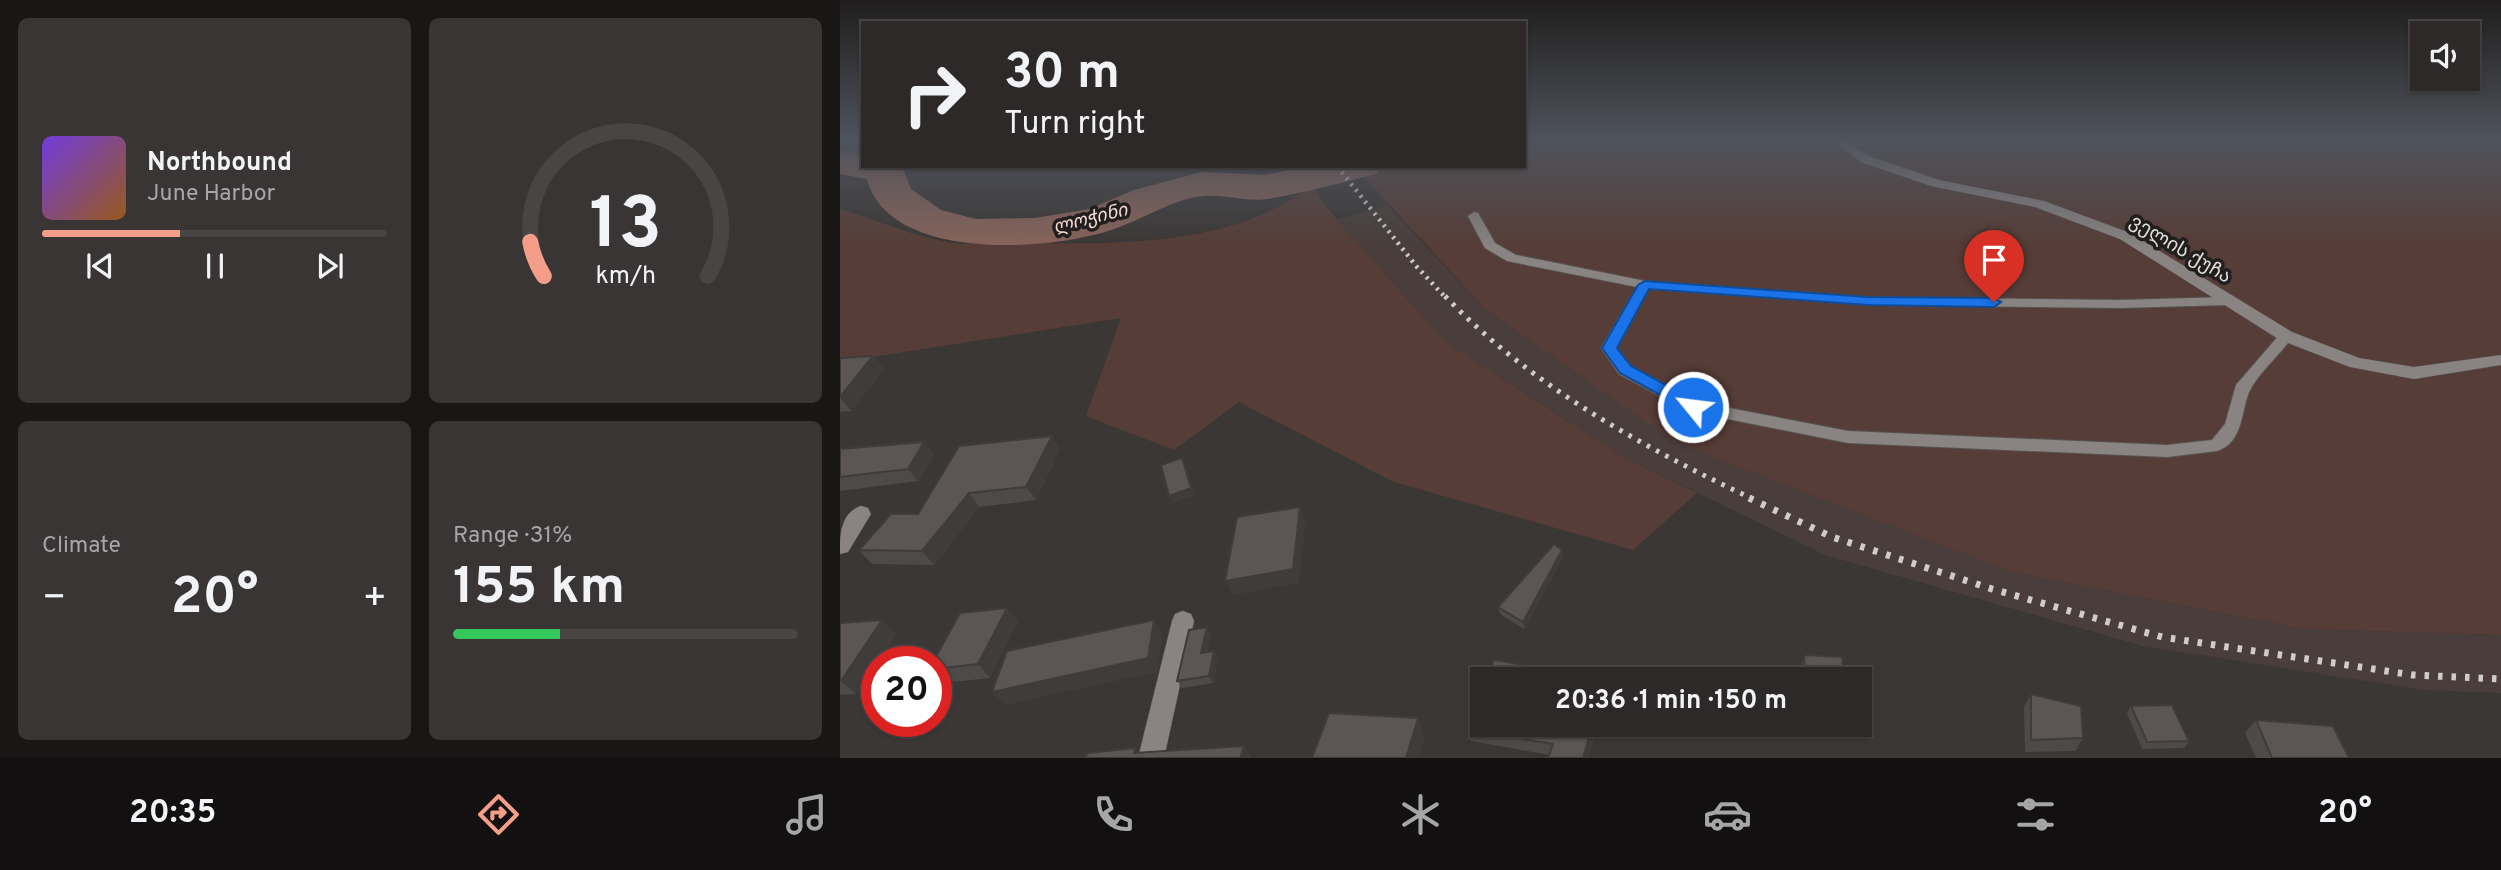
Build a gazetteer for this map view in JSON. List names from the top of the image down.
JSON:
{
  "streets": {
    "street": ["ველის ქუჩა"]
  },
  "water": ["ლოჭინი"],
  "page": {
    "turn": ["30 m", "Turn right"],
    "song": ["Northbound", "June Harbor"],
    "tile": [
      "Climate",
      ["Range · 31%", "155 km"]
    ],
    "heat": ["−", "20°", "+"],
    "limit": "20",
    "trip": "20:36 · 1 min · 150 m",
    "tabs": ["20:35", "20°"],
    "gauge": ["13", "km/h"]
  }
}
